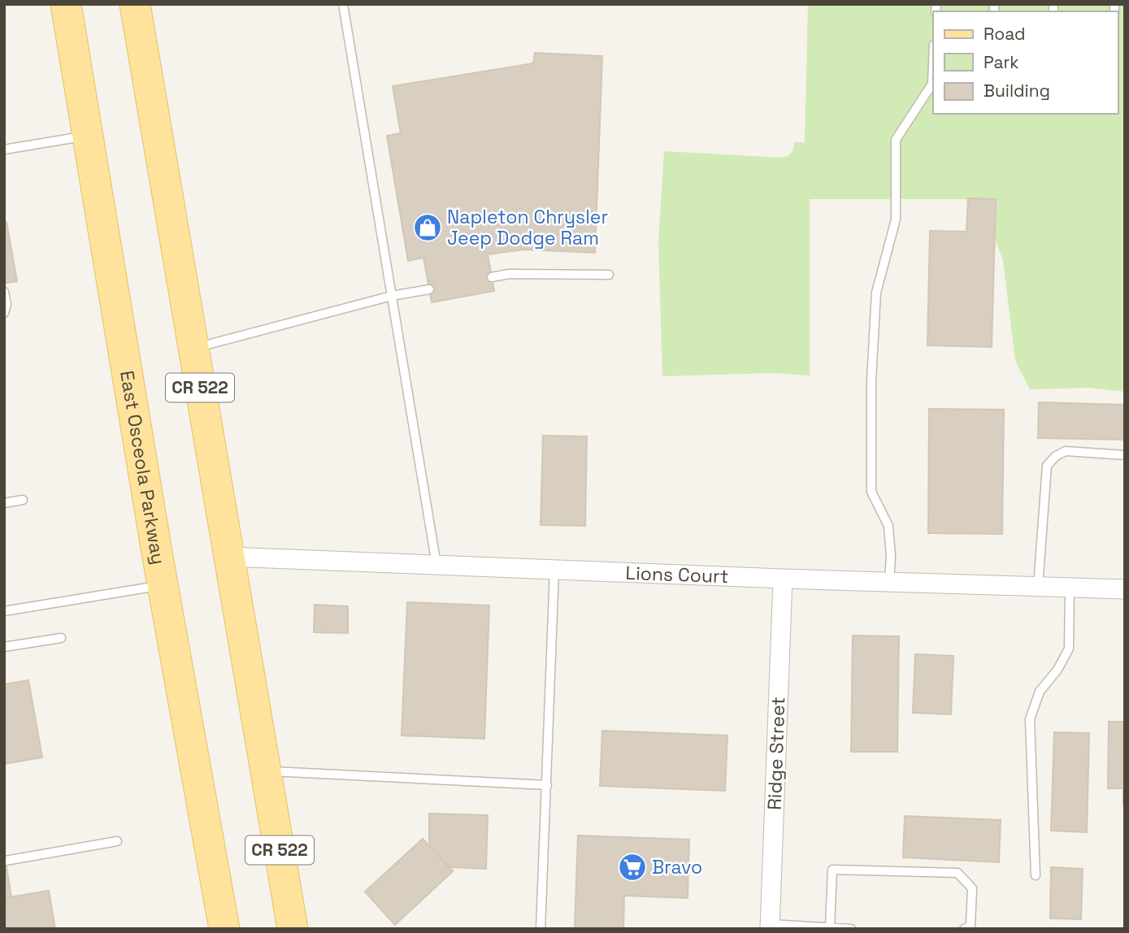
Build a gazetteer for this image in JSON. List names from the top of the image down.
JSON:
{
  "streets": {
    "main road": ["CR 522", "East Osceola Parkway"],
    "street": ["Lions Court", "Ridge Street"]
  },
  "crossings": [
    ["CR 522", "Lions Court"],
    ["Lions Court", "Ridge Street"]
  ],
  "places": {
    "shop": ["Napleton Chrysler Jeep Dodge Ram"],
    "supermarket": ["Bravo"]
  },
  "legend": ["Road", "Park", "Building"]
}
